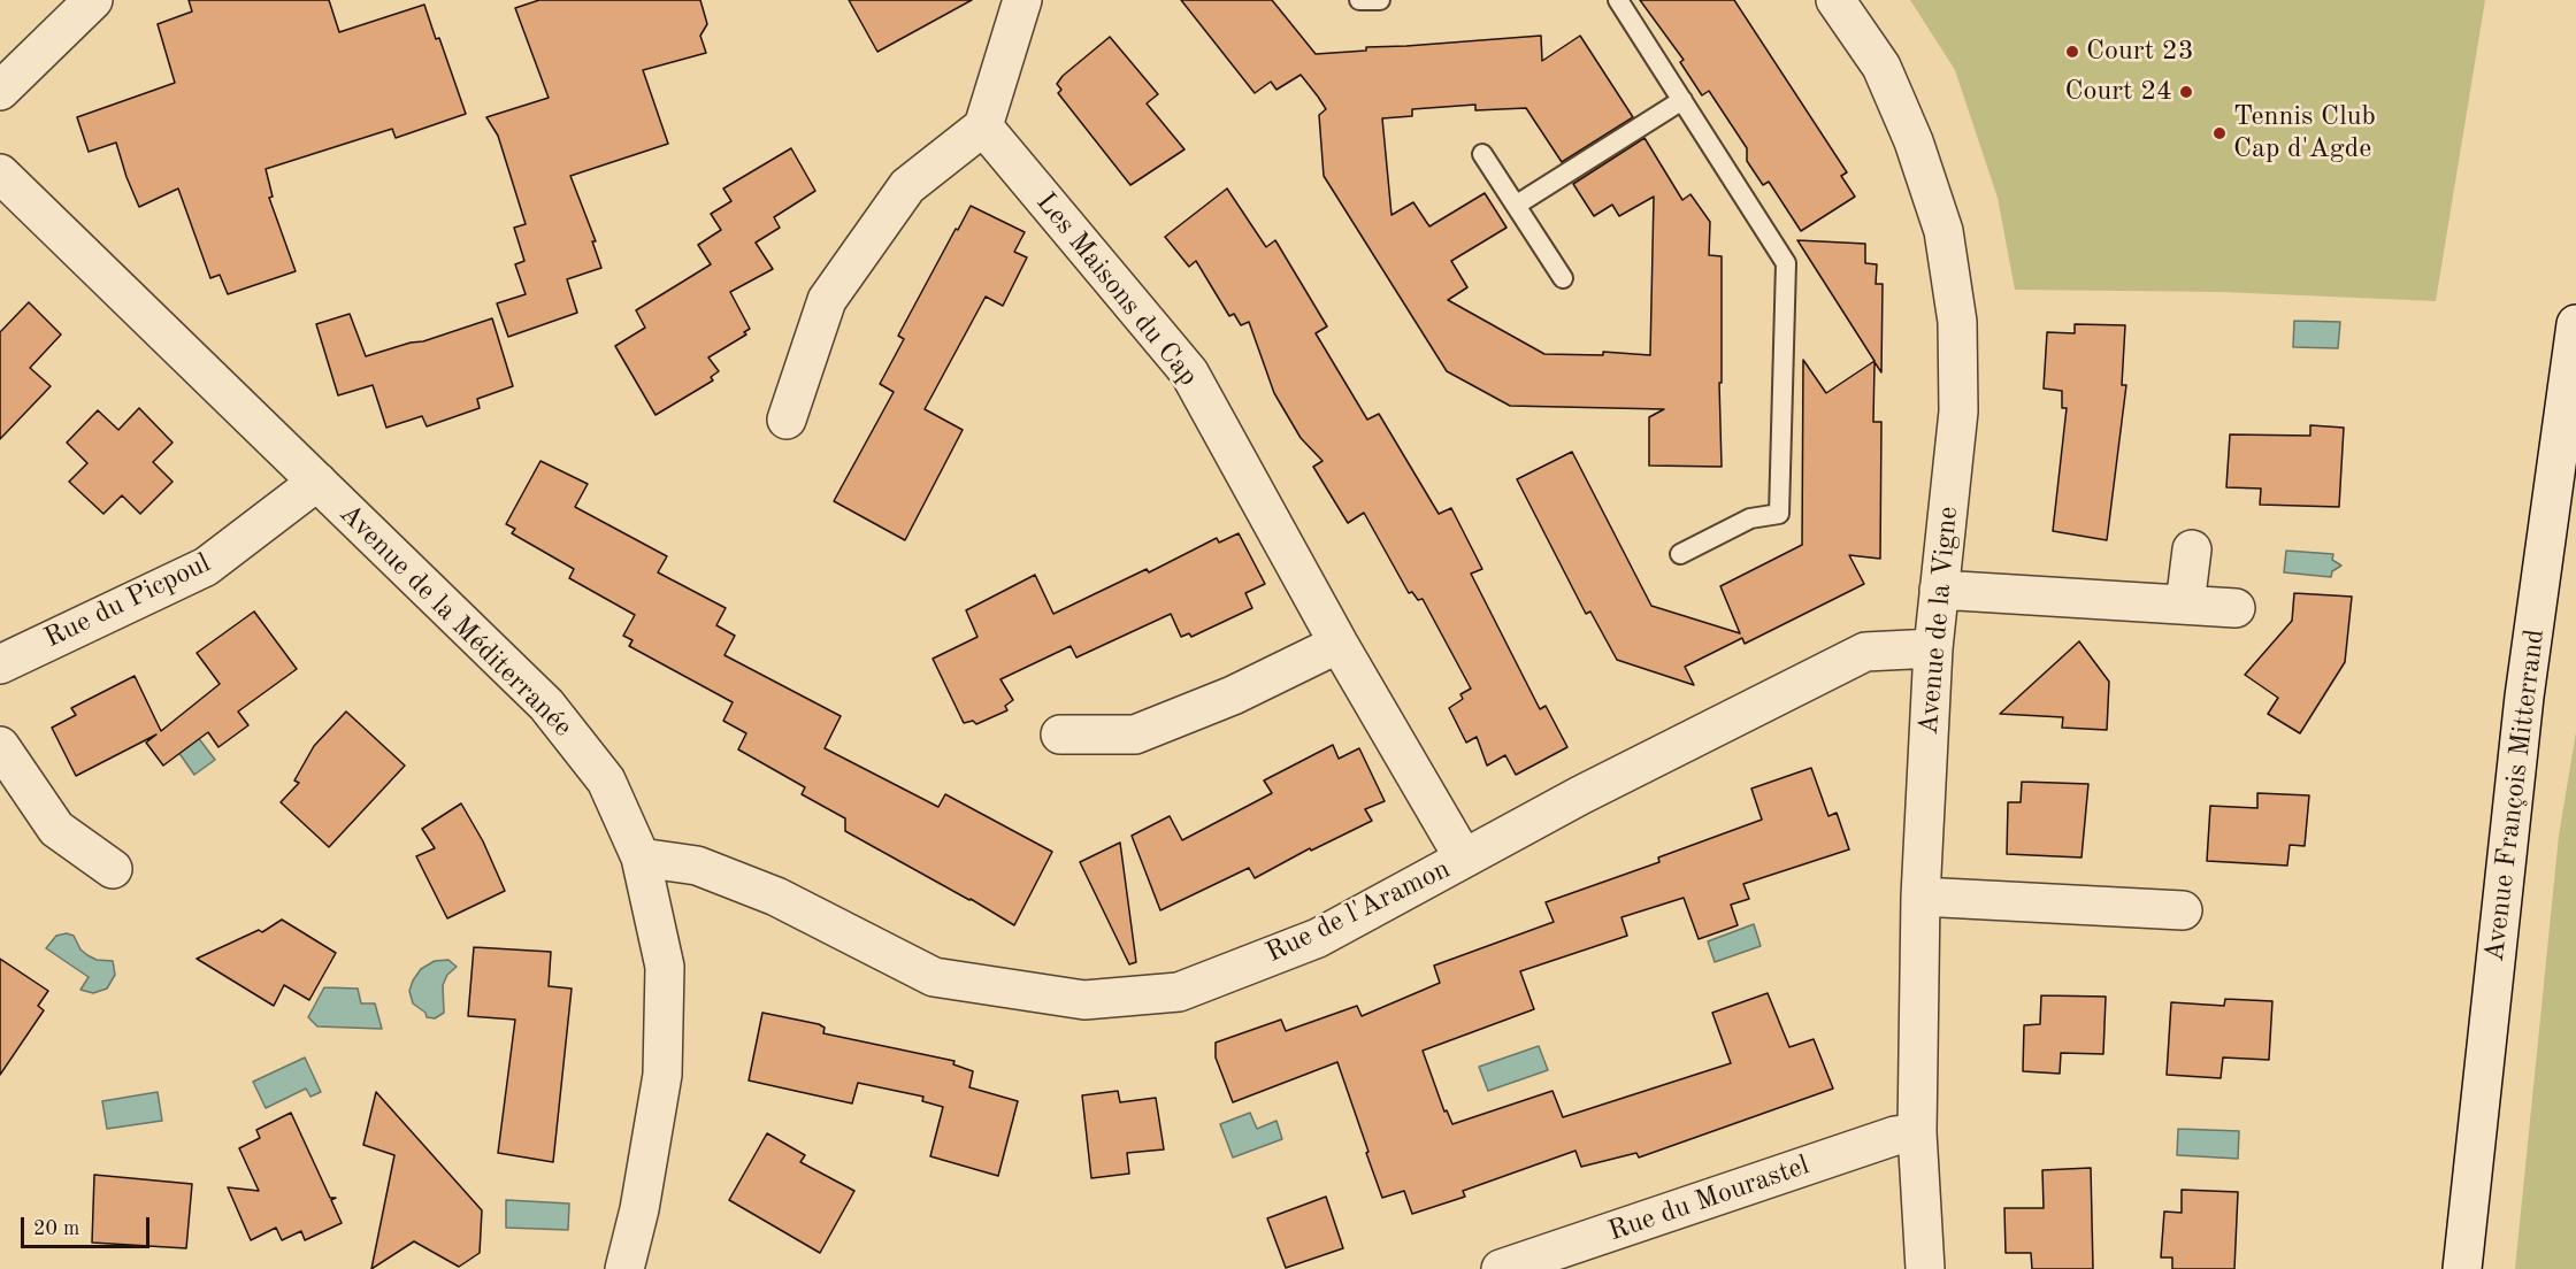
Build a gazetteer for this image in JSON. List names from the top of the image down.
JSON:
{
  "streets": {
    "street": [
      "Les Maisons du Cap",
      "Rue du Picpoul",
      "Avenue de la Méditerranée",
      "Avenue de la Vigne",
      "Avenue François Mitterrand",
      "Rue de l'Aramon",
      "Rue du Mourastel"
    ]
  },
  "crossings": [
    ["Les Maisons du Cap", "Rue de l'Aramon"],
    ["Rue du Picpoul", "Avenue de la Méditerranée"],
    ["Avenue de la Méditerranée", "Rue de l'Aramon"],
    ["Avenue de la Vigne", "Rue de l'Aramon"],
    ["Avenue de la Vigne", "Rue du Mourastel"]
  ],
  "places": ["Court 23", "Court 24", "Tennis Club Cap d'Agde"],
  "scale_bar": "20 m"
}
